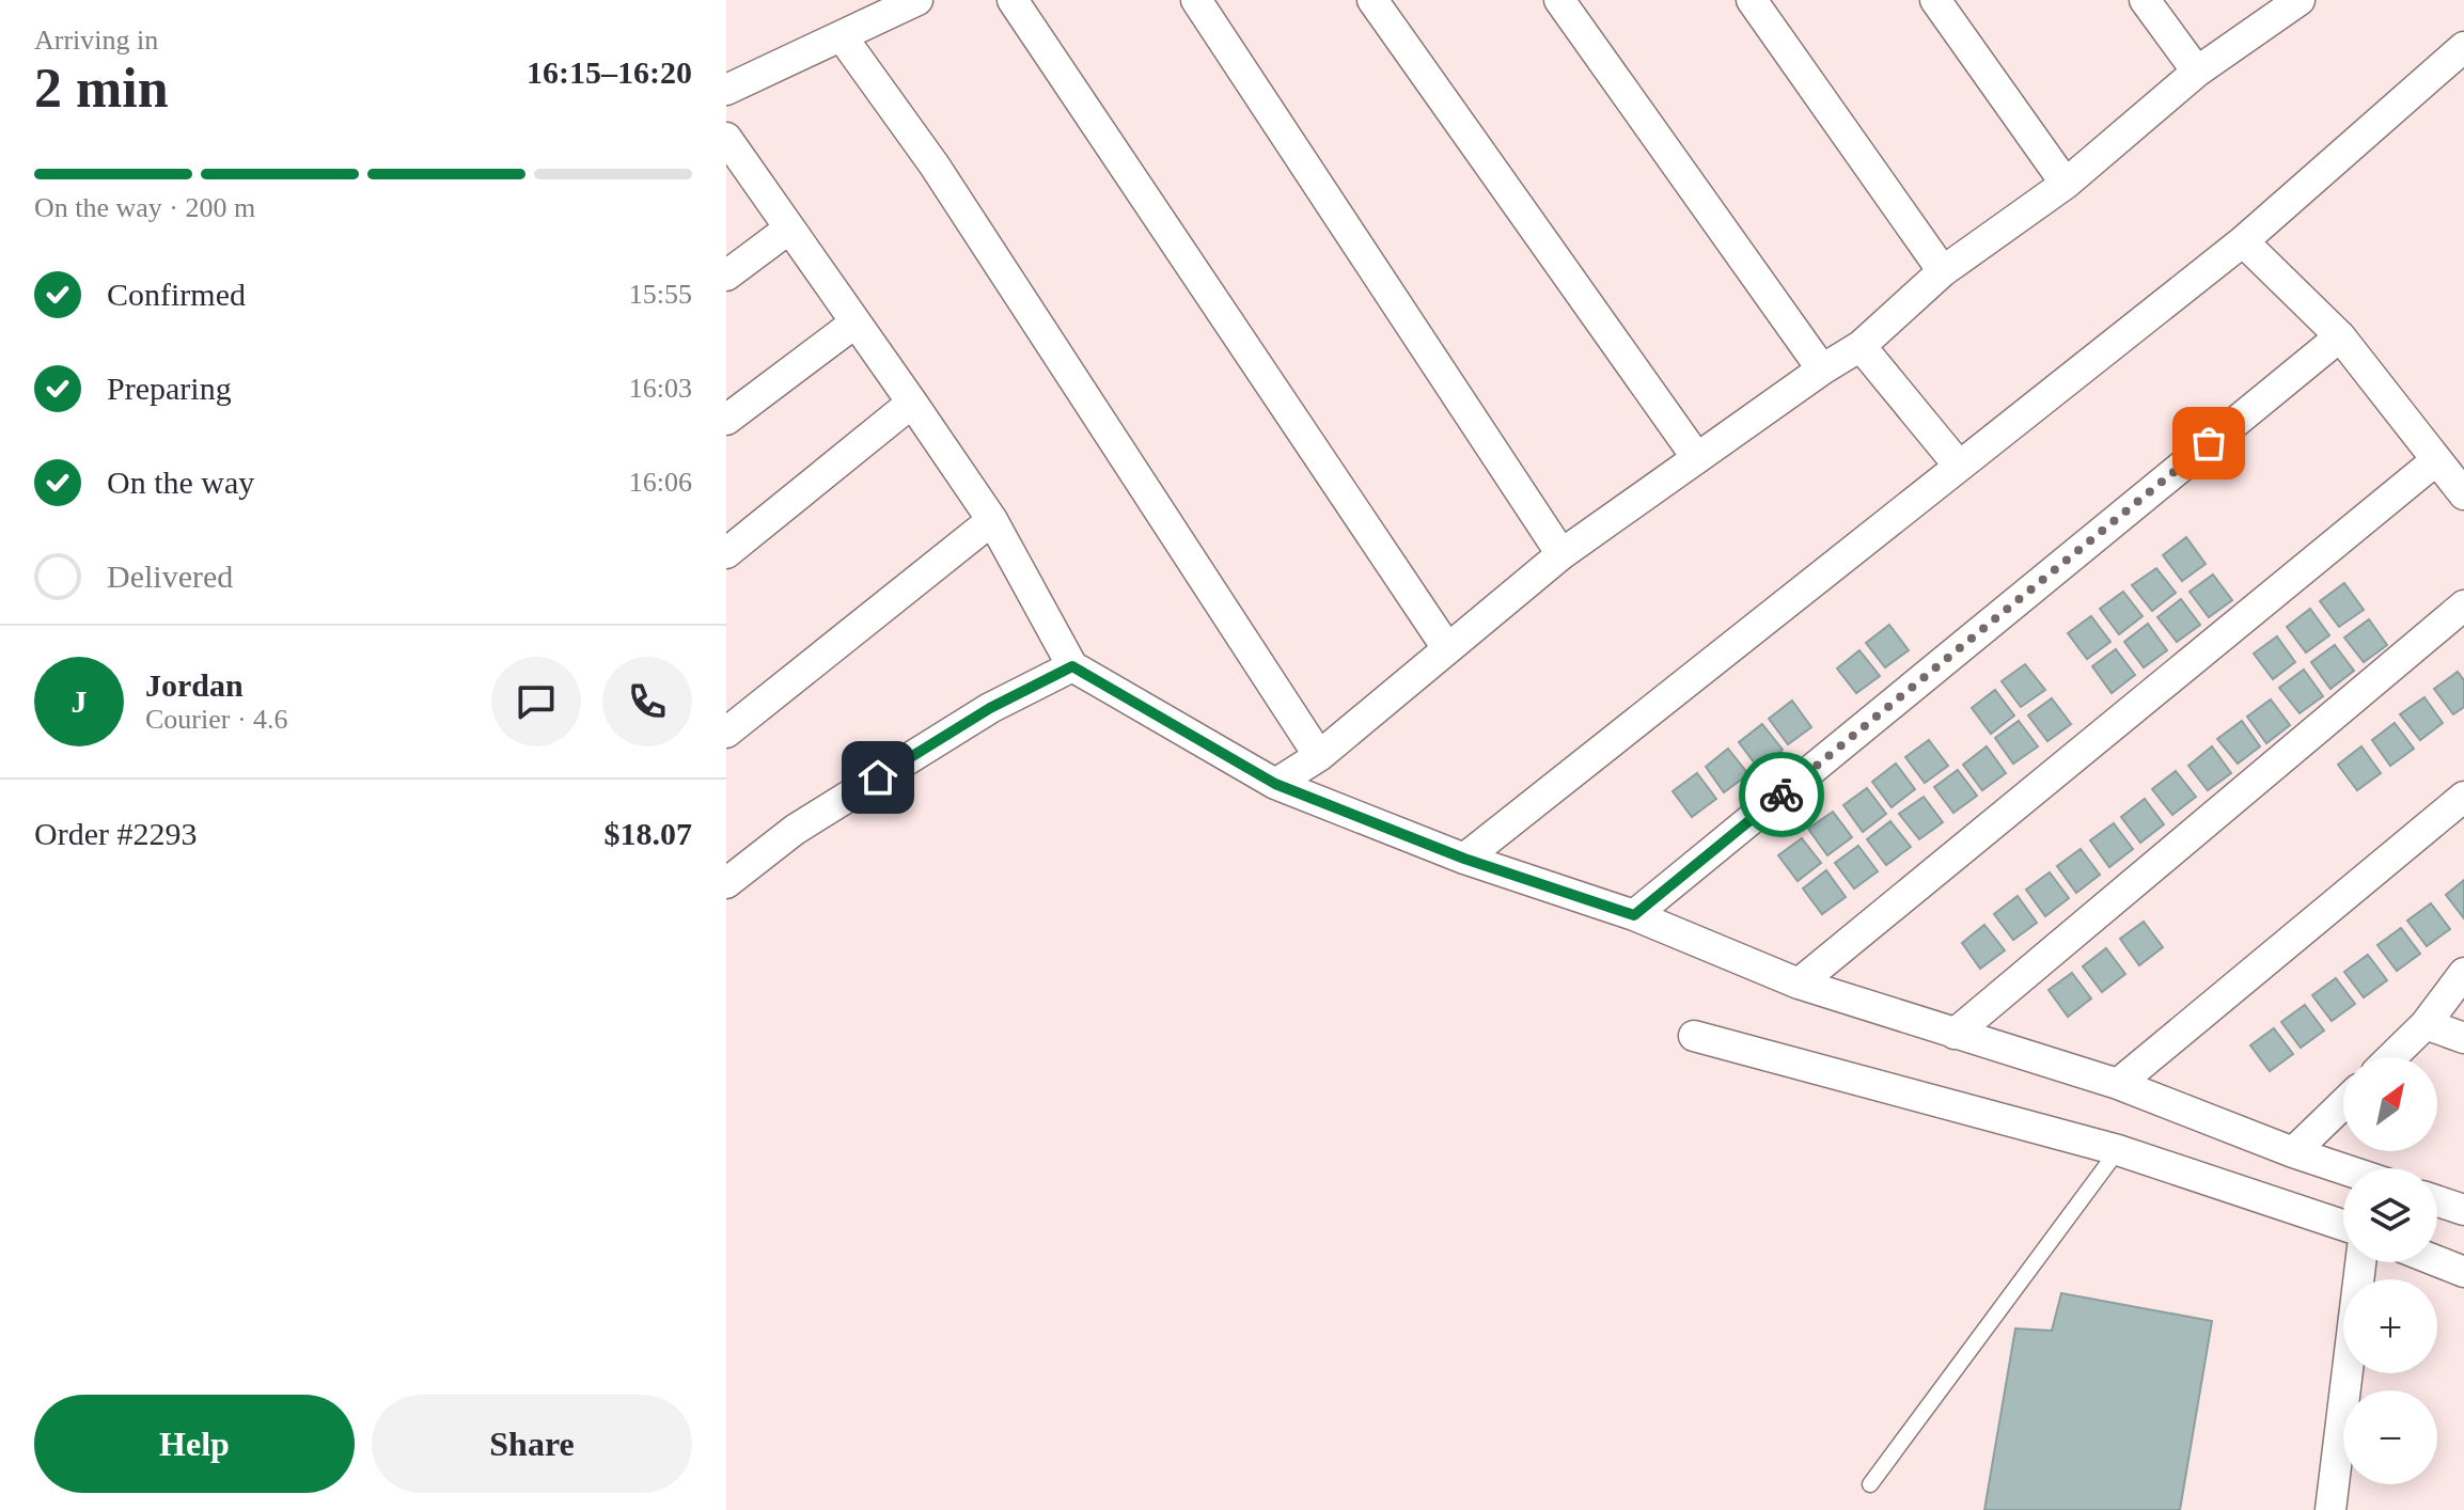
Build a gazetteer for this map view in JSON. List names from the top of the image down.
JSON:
{
  "north": "top right",
  "page": {
    "heading": ["2 min", "Arriving in", "16:15–16:20"],
    "panel": [
      "Jordan",
      "Courier · 4.6",
      "Order #2293",
      "$18.07"
    ],
    "bar": "On the way · 200 m",
    "list": [
      ["Confirmed", "15:55"],
      ["Preparing", "16:03"],
      ["On the way", "16:06"],
      "Delivered"
    ],
    "round": "J",
    "map_buttons": ["+", "−"],
    "buttons": ["Help", "Share"]
  }
}
